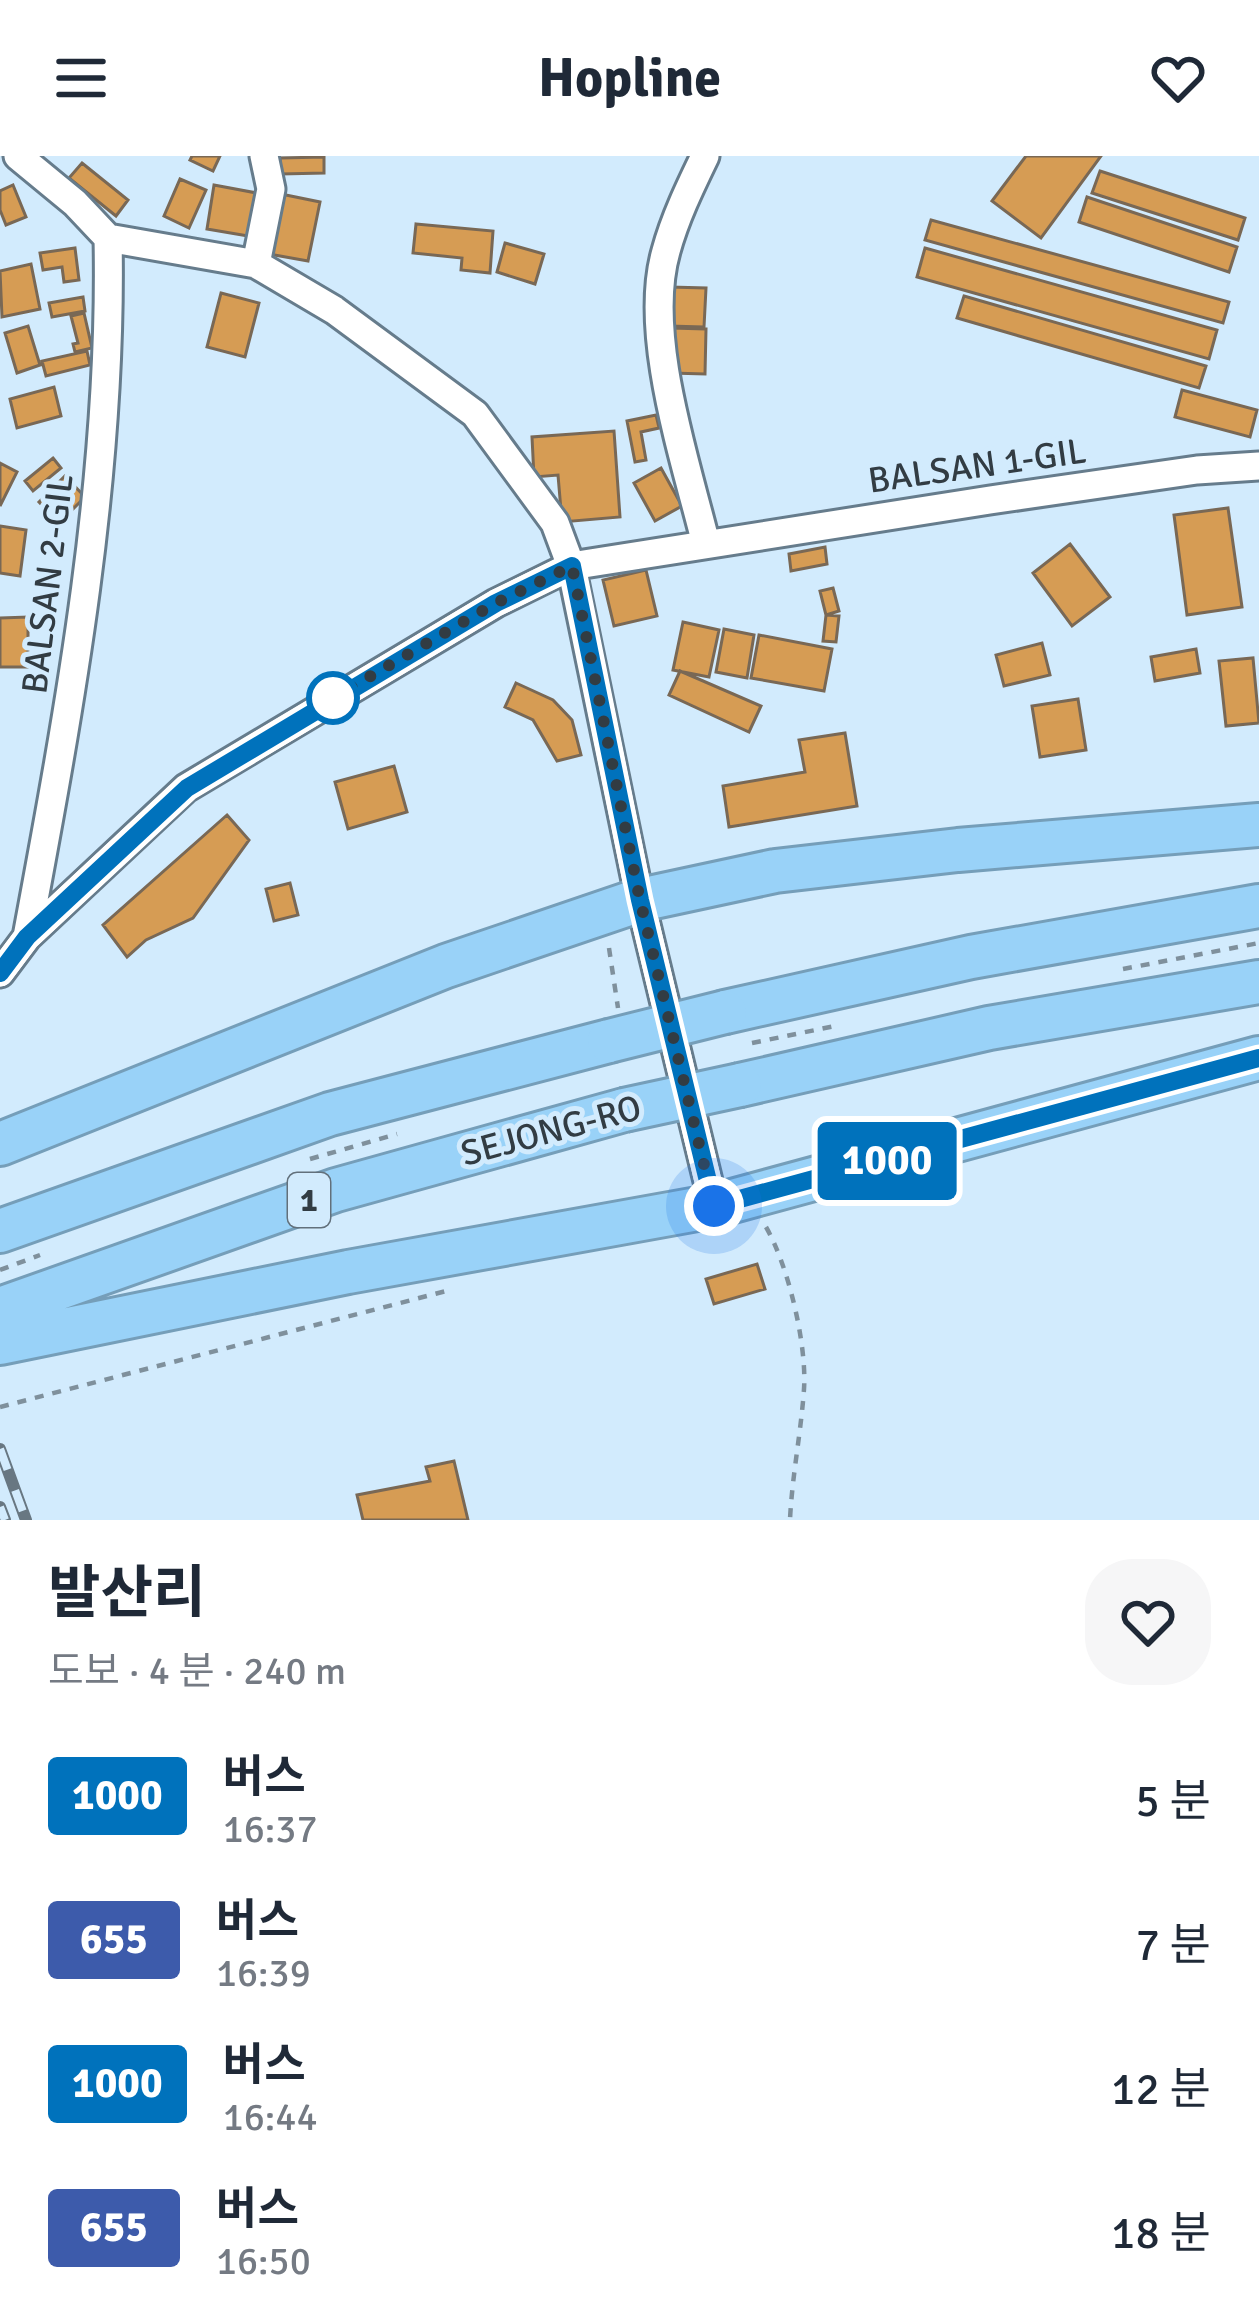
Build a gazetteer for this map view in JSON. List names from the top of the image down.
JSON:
{
  "streets": {
    "highway": ["SEJONG-RO", "1"],
    "street": ["BALSAN 1-GIL", "BALSAN 2-GIL"]
  },
  "crossings": [
    ["BALSAN 1-GIL", "BALSAN 2-GIL"]
  ],
  "lines": ["bus line 1000"],
  "page": {
    "header": "Hopline",
    "on_map": "1000",
    "heading": ["발산리", "도보 · 4 분 · 240 m"],
    "list": [
      {
        "mark": "1000",
        "name": "버스",
        "note": "16:37",
        "value": "5 분"
      },
      {
        "mark": "655",
        "name": "버스",
        "note": "16:39",
        "value": "7 분"
      },
      {
        "mark": "1000",
        "name": "버스",
        "note": "16:44",
        "value": "12 분"
      },
      {
        "mark": "655",
        "name": "버스",
        "note": "16:50",
        "value": "18 분"
      }
    ]
  }
}
